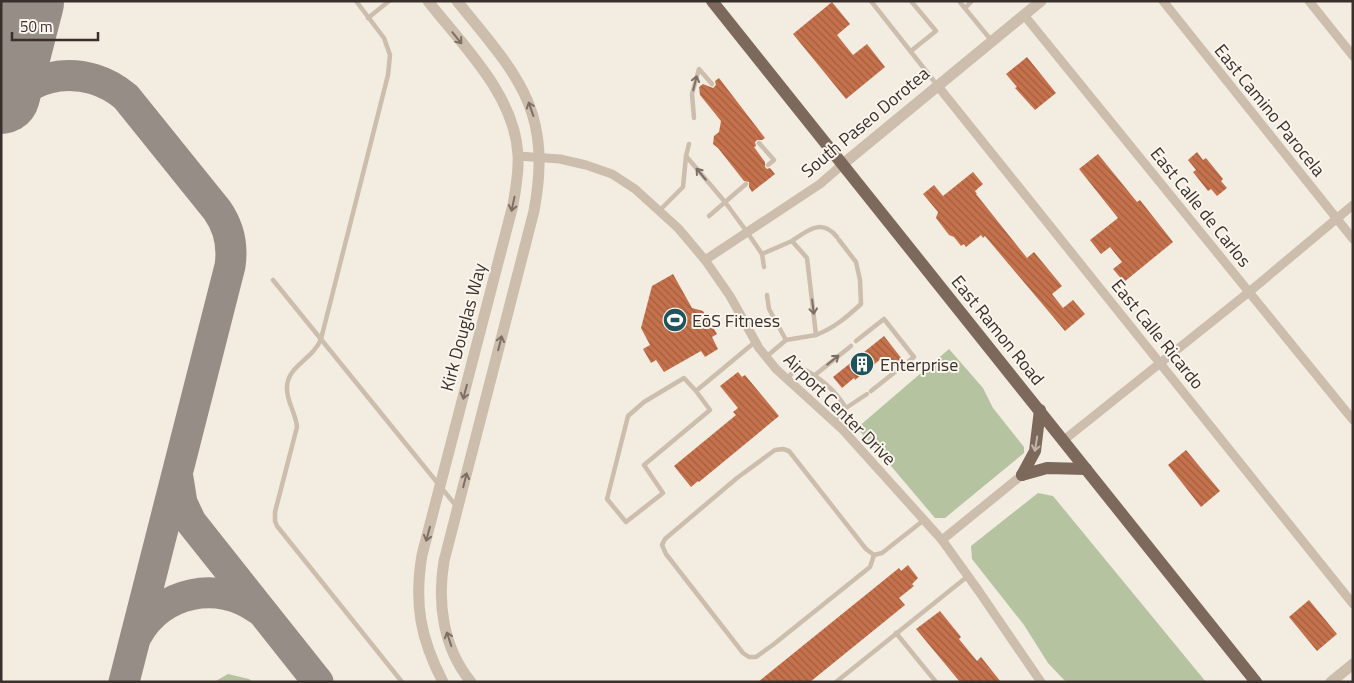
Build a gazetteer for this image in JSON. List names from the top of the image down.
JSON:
{
  "streets": {
    "main road": ["East Ramon Road"],
    "street": [
      "East Camino Parocela",
      "South Paseo Dorotea",
      "East Calle de Carlos",
      "Kirk Douglas Way",
      "East Calle Ricardo",
      "Airport Center Drive"
    ]
  },
  "crossings": [
    ["South Paseo Dorotea", "East Calle de Carlos"],
    ["South Paseo Dorotea", "East Ramon Road"],
    ["South Paseo Dorotea", "East Calle Ricardo"],
    ["South Paseo Dorotea", "Airport Center Drive"],
    ["Kirk Douglas Way", "Airport Center Drive"]
  ],
  "places": {
    "sports": ["EōS Fitness"],
    "building": ["Enterprise"]
  },
  "scale_bar": "50 m"
}
